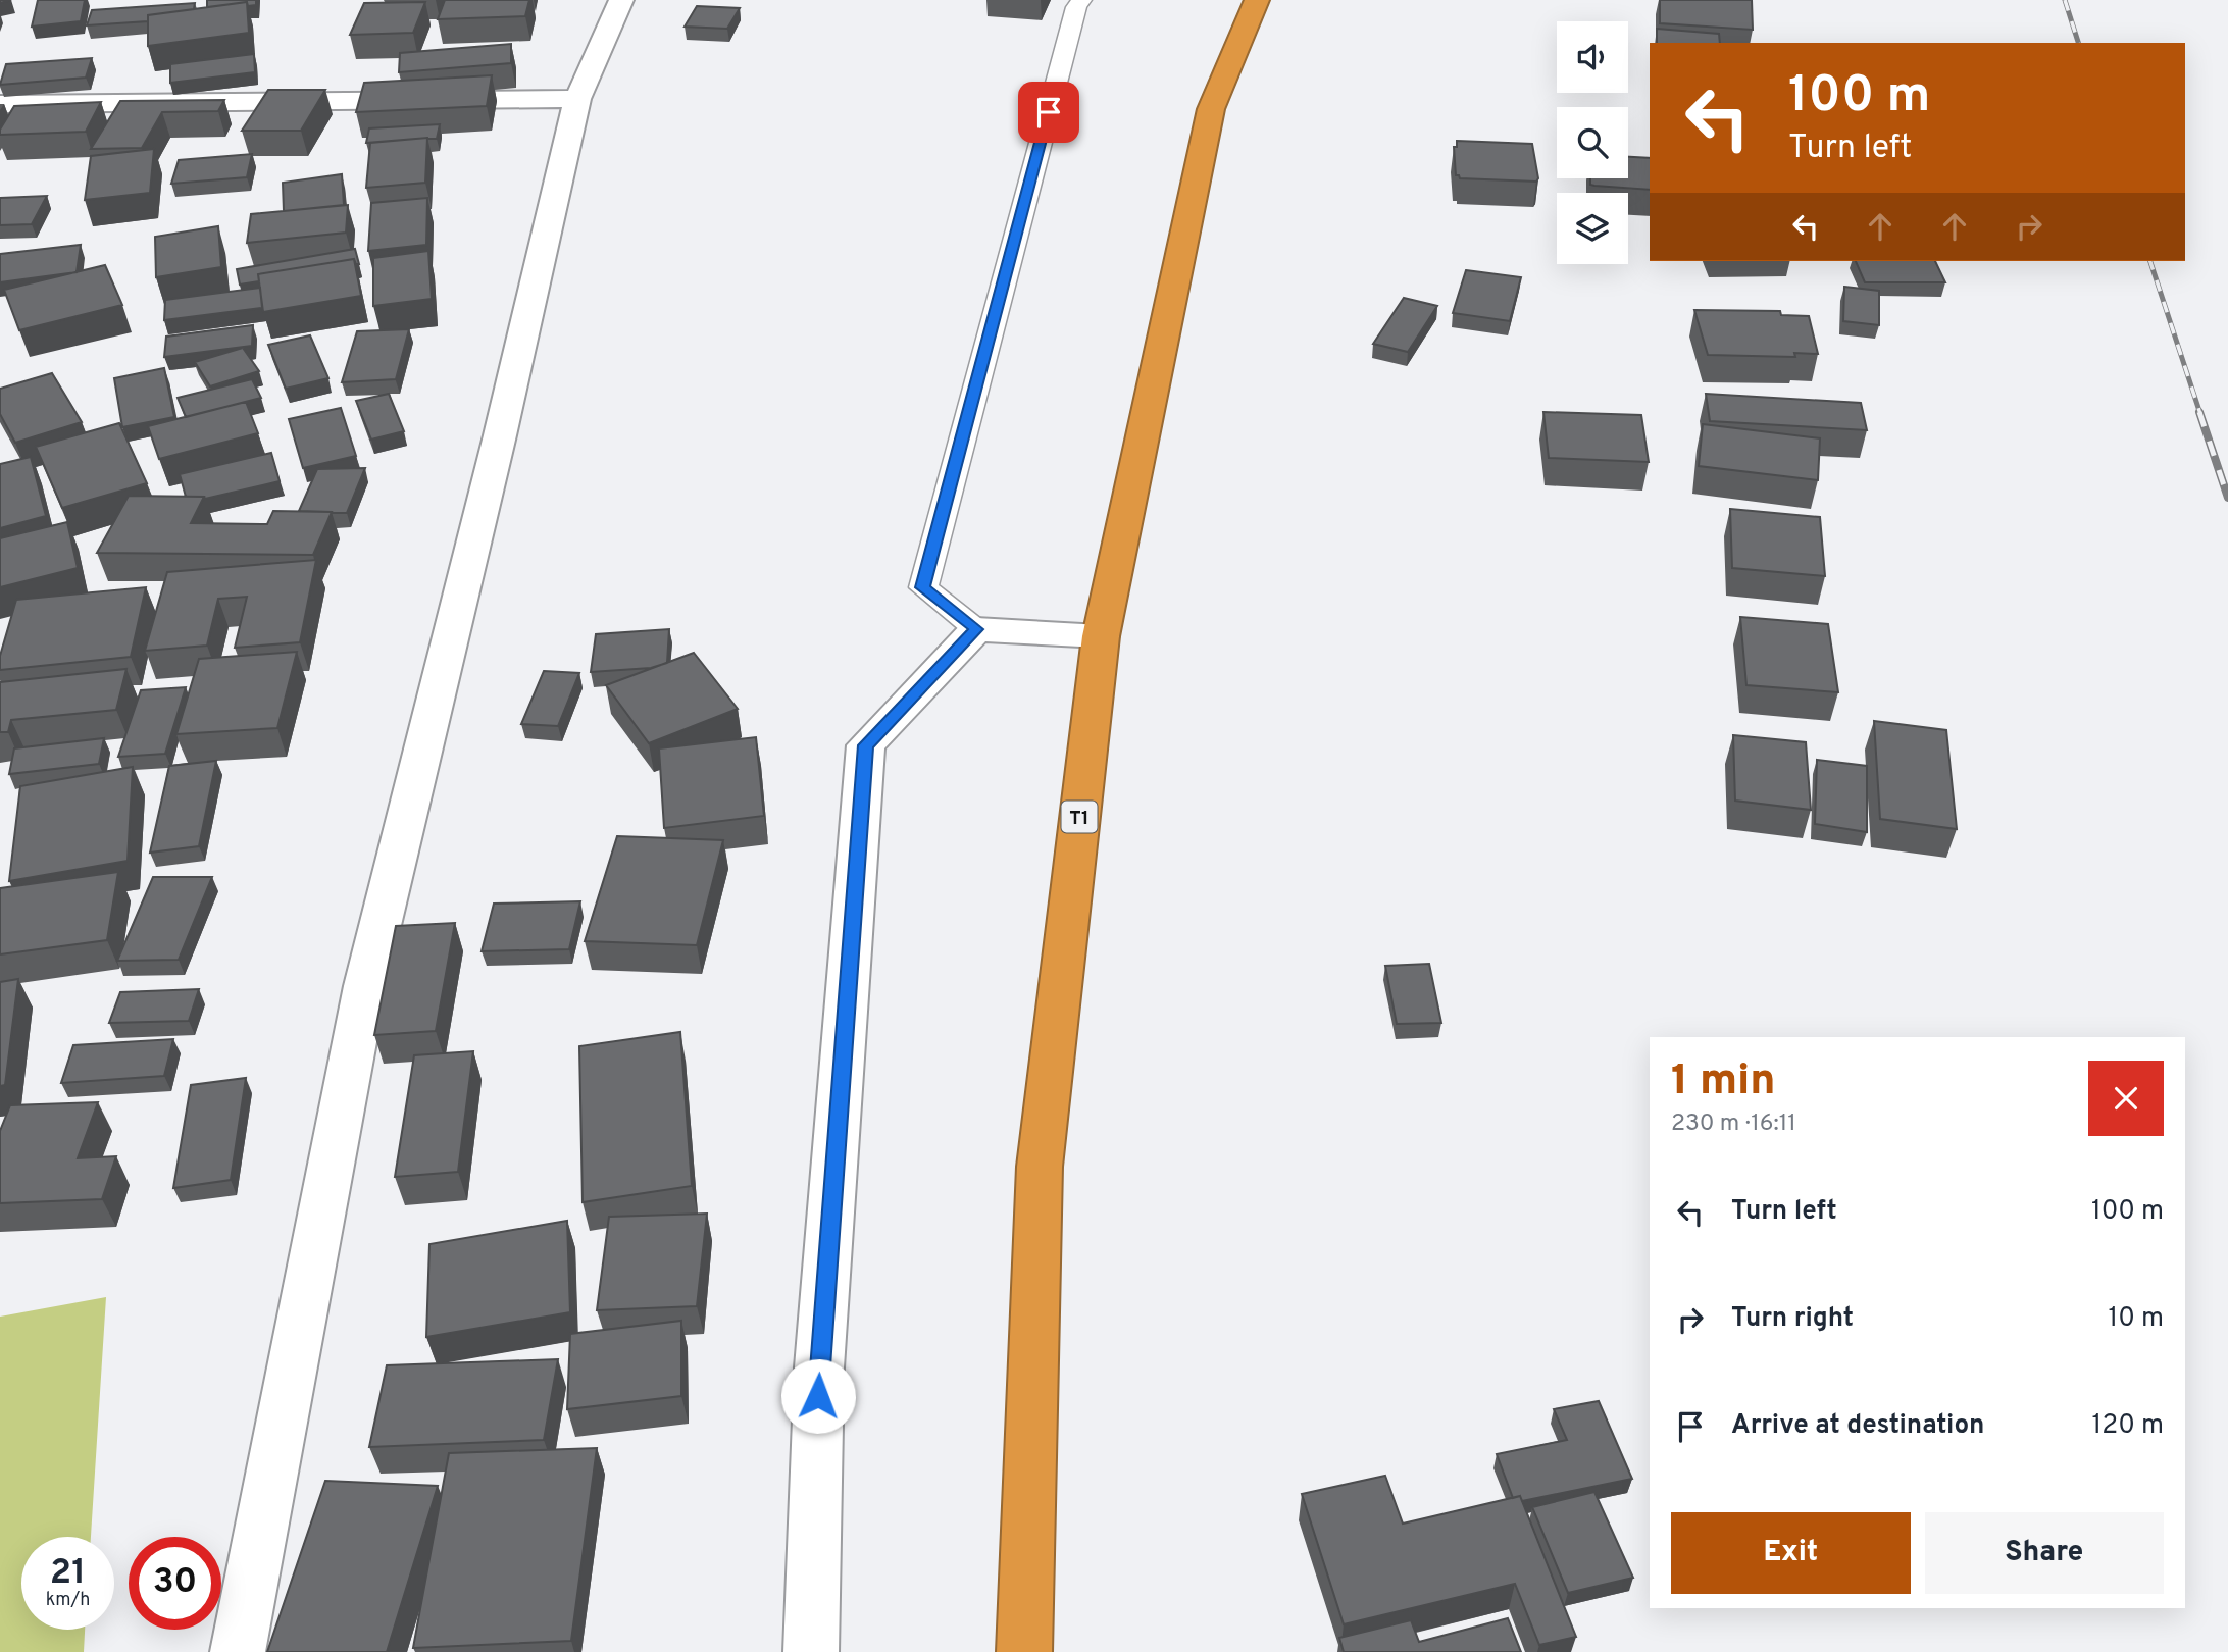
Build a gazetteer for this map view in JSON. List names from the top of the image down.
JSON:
{
  "streets": {
    "highway": ["T1"]
  },
  "page": {
    "turn": ["100 m", "Turn left"],
    "heading": ["1 min", "230 m · 16:11"],
    "list": [
      {
        "name": "Turn left",
        "value": "100 m"
      },
      {
        "name": "Turn right",
        "value": "10 m"
      },
      {
        "name": "Arrive at destination",
        "value": "120 m"
      }
    ],
    "buttons": ["Exit", "Share"],
    "speed": "21 km/h",
    "limit": "30"
  }
}
